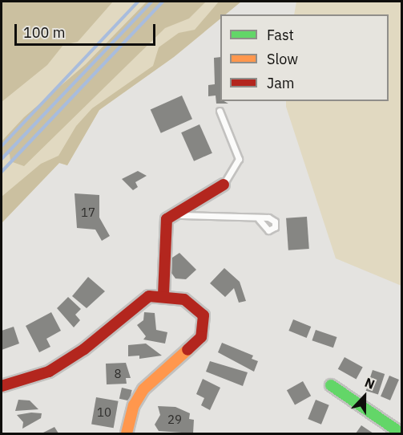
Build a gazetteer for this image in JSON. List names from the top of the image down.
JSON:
{
  "house_numbers": [
    "17",
    "8",
    "10",
    "29"
  ],
  "legend": ["Fast", "Slow", "Jam"],
  "scale_bar": "100 m",
  "north": "top"
}
